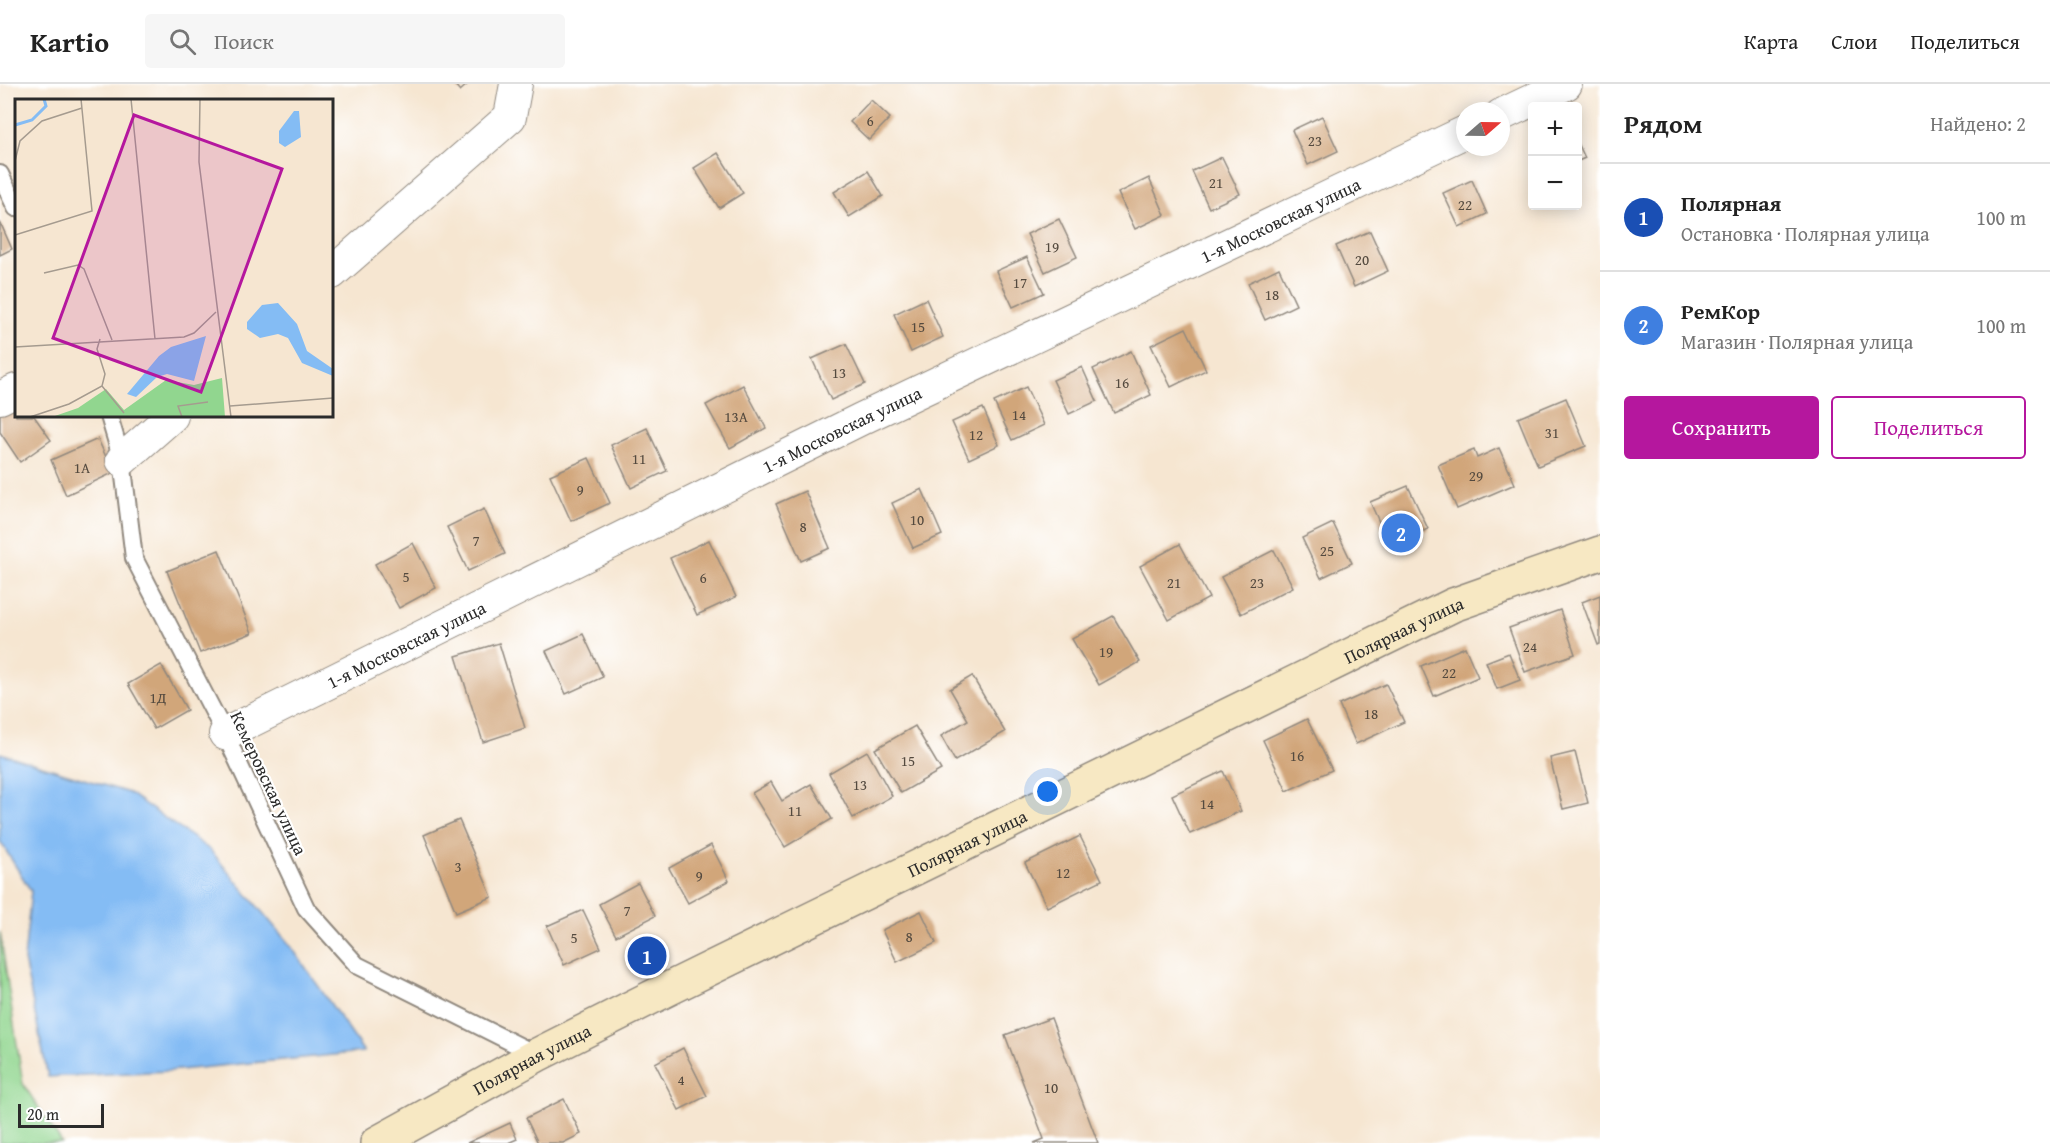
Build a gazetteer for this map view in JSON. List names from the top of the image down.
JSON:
{
  "streets": {
    "main road": ["Полярная улица"],
    "street": ["1-я Московская улица"],
    "lane": ["Кемеровская улица"]
  },
  "crossings": [
    ["1-я Московская улица", "Кемеровская улица"],
    ["Полярная улица", "Кемеровская улица"]
  ],
  "house_numbers": [
    "6",
    "23",
    "21",
    "22",
    "19",
    "20",
    "17",
    "18",
    "15",
    "13",
    "16",
    "14",
    "13А",
    "31",
    "12",
    "11",
    "1А",
    "29",
    "9",
    "10",
    "8",
    "7",
    "25",
    "5",
    "6",
    "21",
    "23",
    "24",
    "19",
    "22",
    "1Д",
    "18",
    "16",
    "15",
    "13",
    "14",
    "11",
    "3",
    "12",
    "9",
    "7",
    "8",
    "5",
    "4",
    "10"
  ],
  "scale_bar": "20 m",
  "north": "right",
  "page": {
    "header": "Kartio",
    "search": "Поиск",
    "nav": ["Карта", "Слои", "Поделиться"],
    "heading": ["Рядом", "Найдено: 2"],
    "map_buttons": ["+", "−"],
    "list": [
      {
        "mark": "1",
        "name": "Полярная",
        "note": "Остановка · Полярная улица",
        "value": "100 m"
      },
      {
        "mark": "2",
        "name": "РемКор",
        "note": "Магазин · Полярная улица",
        "value": "100 m"
      }
    ],
    "buttons": ["Сохранить", "Поделиться"],
    "pins": ["2", "1"],
    "scale": "20 m"
  }
}
